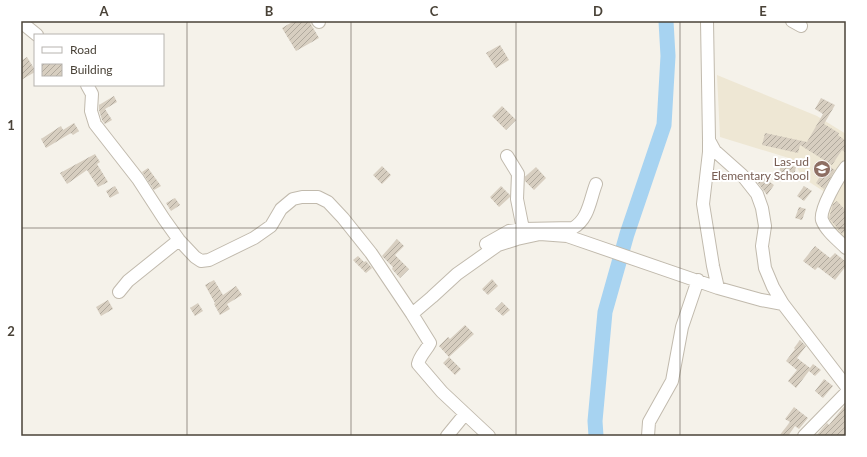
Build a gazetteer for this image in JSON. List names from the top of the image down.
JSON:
{
  "places": {
    "school or university": ["Las-ud Elementary School"]
  },
  "legend": ["Road", "Building"],
  "grid": {
    "columns": [
      "A",
      "B",
      "C",
      "D",
      "E"
    ],
    "rows": ["1", "2"]
  }
}
